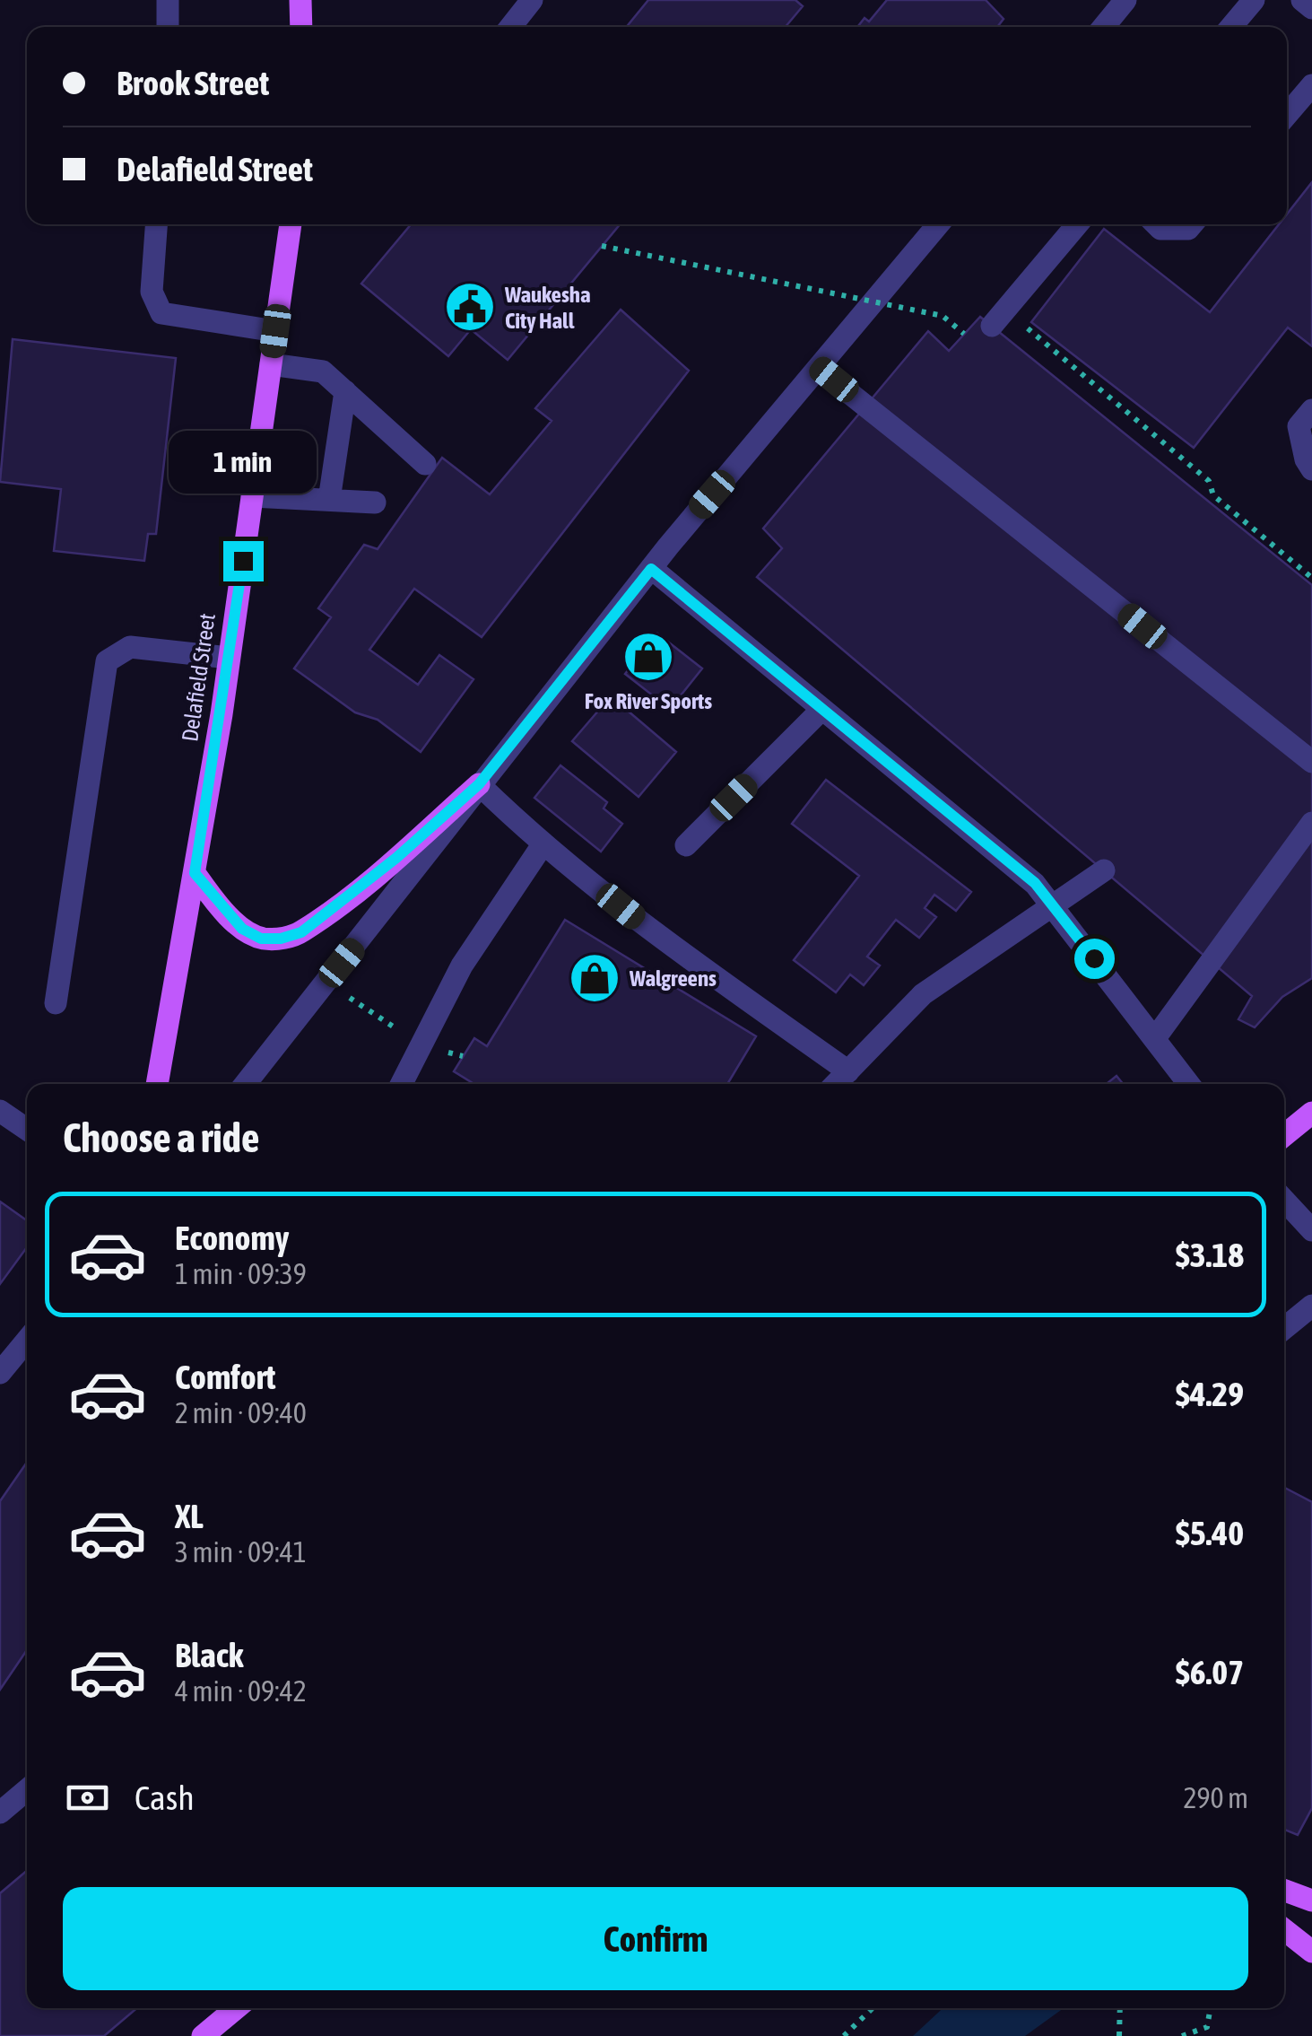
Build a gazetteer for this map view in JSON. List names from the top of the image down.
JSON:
{
  "streets": {
    "main road": ["Delafield Street"]
  },
  "places": {
    "public building": ["Waukesha City Hall"],
    "shop": ["Fox River Sports", "Walgreens"]
  },
  "page": {
    "banner": ["Brook Street", "Delafield Street"],
    "bubble": "1 min",
    "heading": "Choose a ride",
    "list": [
      {
        "name": "Economy",
        "note": "1 min · 09:39",
        "value": "$3.18"
      },
      {
        "name": "Comfort",
        "note": "2 min · 09:40",
        "value": "$4.29"
      },
      {
        "name": "XL",
        "note": "3 min · 09:41",
        "value": "$5.40"
      },
      {
        "name": "Black",
        "note": "4 min · 09:42",
        "value": "$6.07"
      }
    ],
    "pay": ["Cash", "290 m"],
    "buttons": "Confirm"
  }
}
